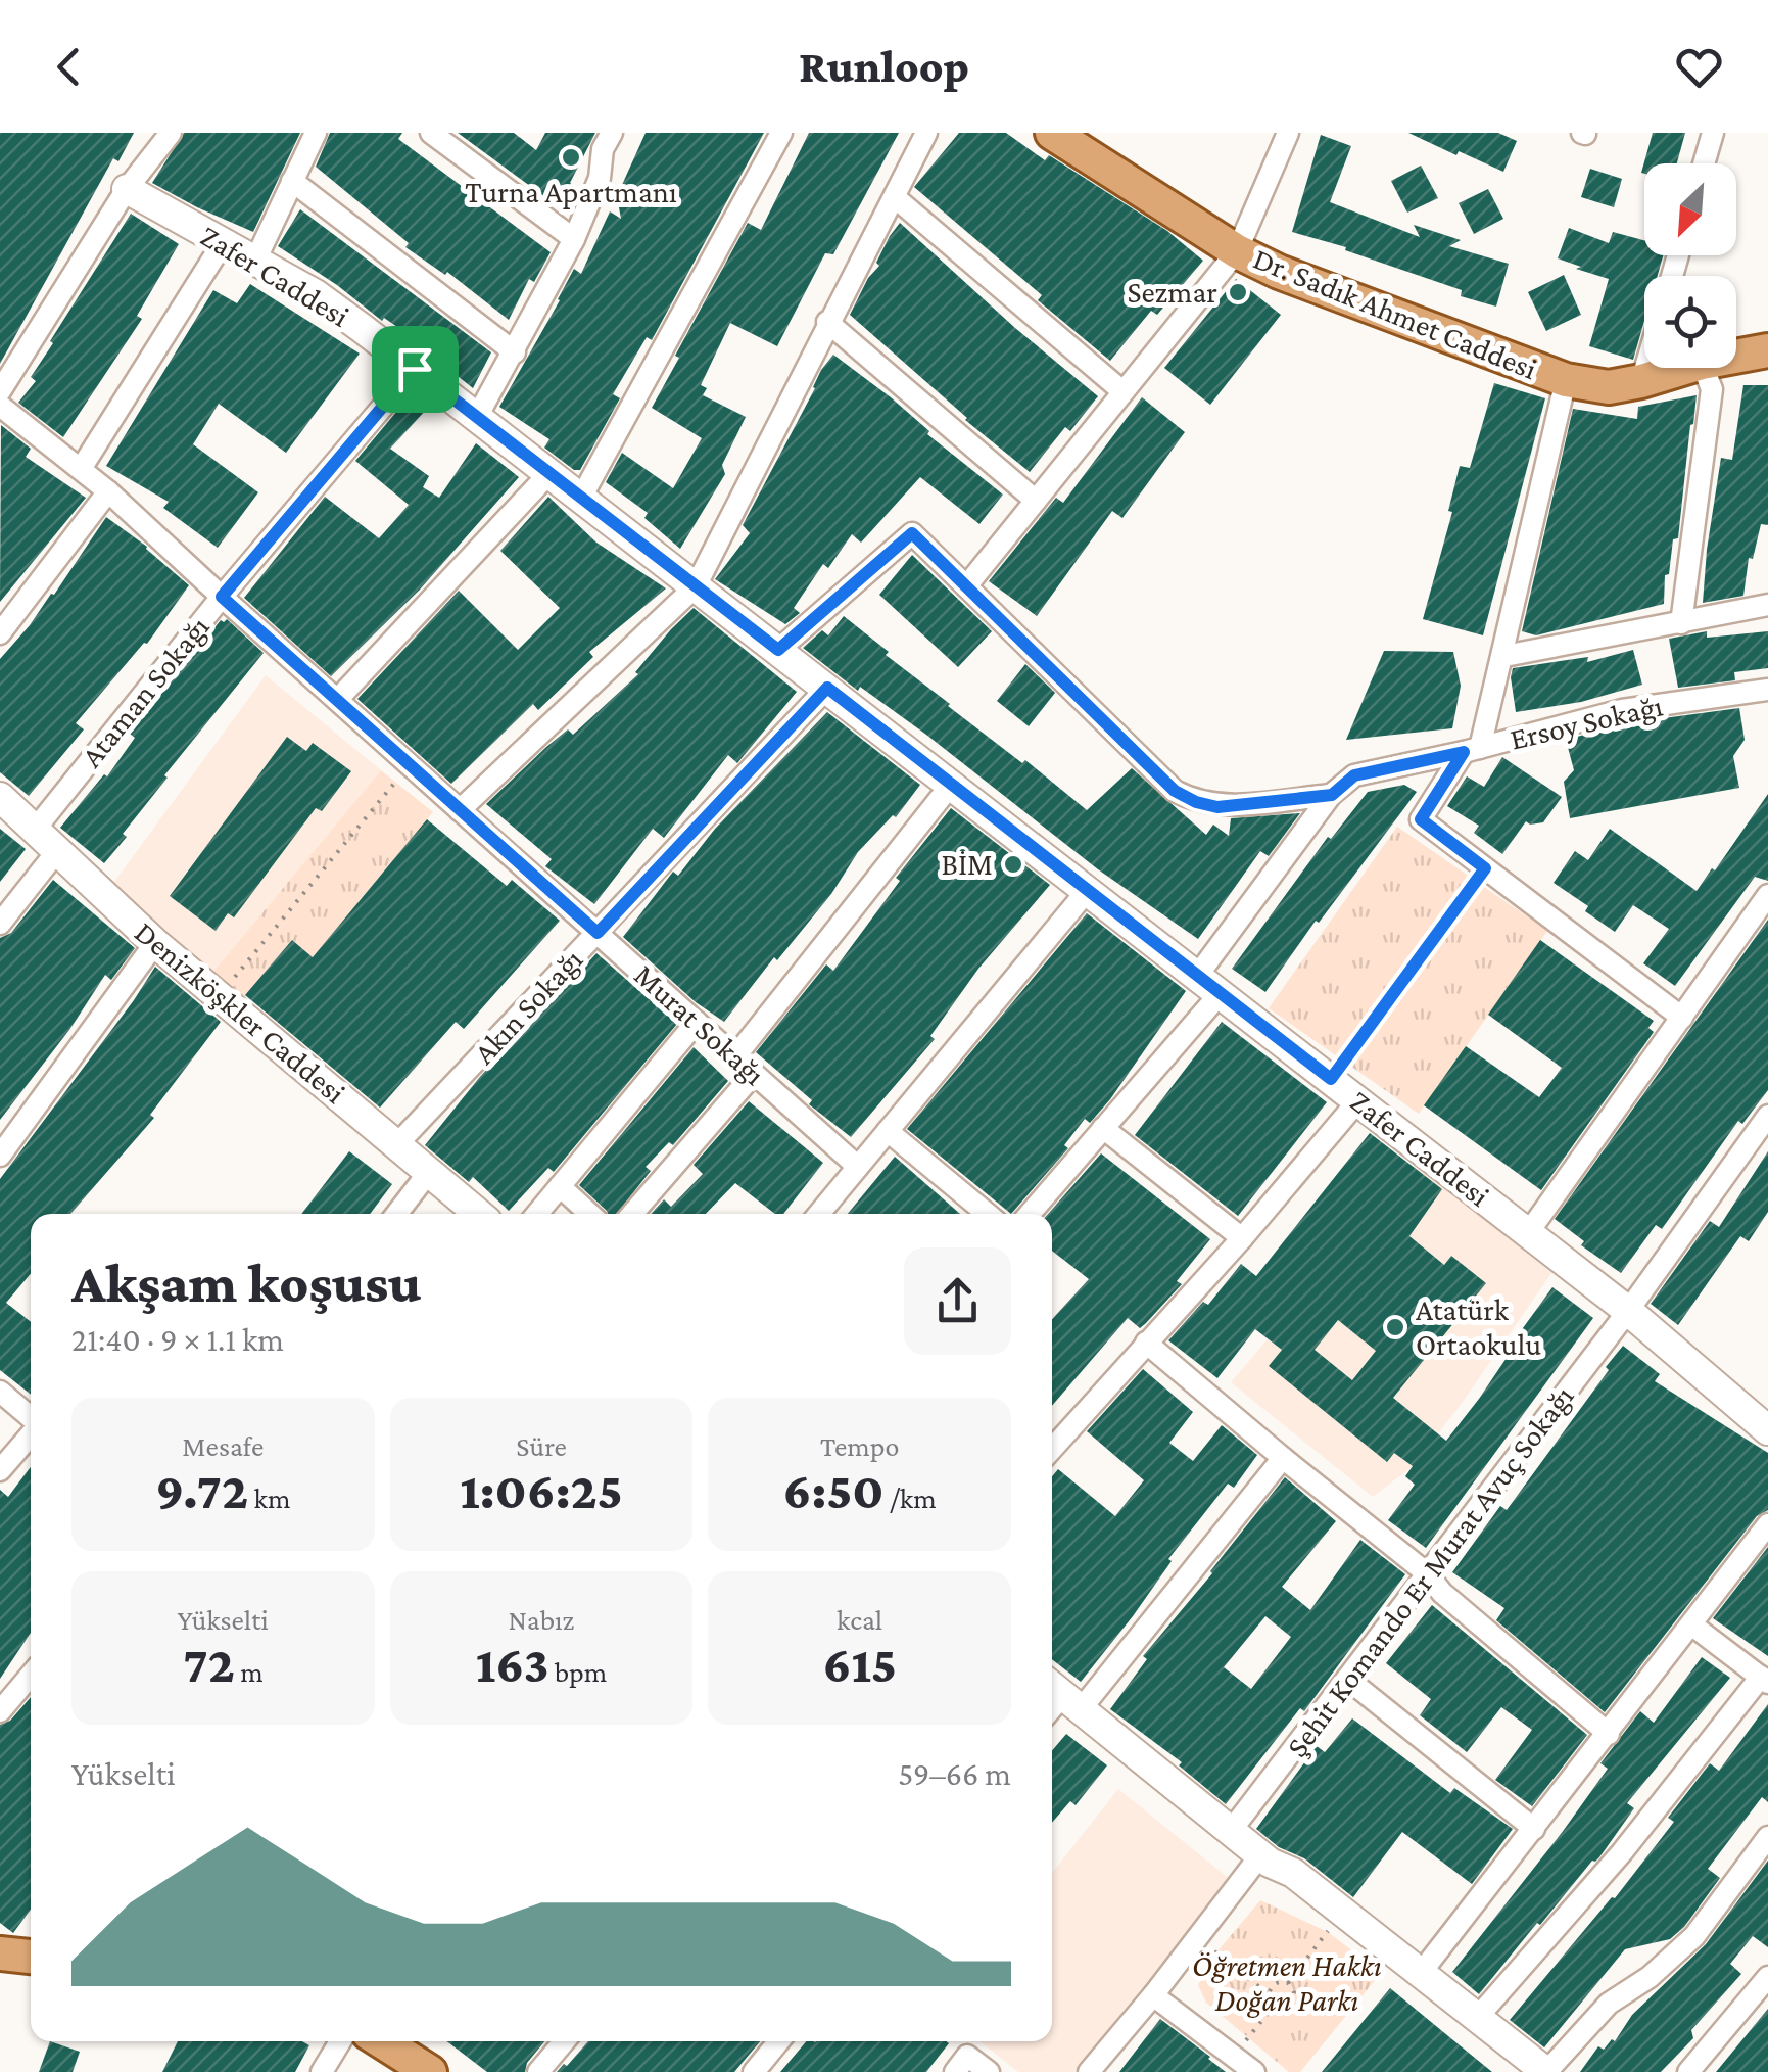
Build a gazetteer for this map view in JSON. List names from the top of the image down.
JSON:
{
  "streets": {
    "main road": ["Dr. Sadık Ahmet Caddesi"],
    "street": [
      "Zafer Caddesi",
      "Ataman Sokağı",
      "Ersoy Sokağı",
      "Akın Sokağı",
      "Denizköşkler Caddesi",
      "Murat Sokağı",
      "Şehit Komando Er Murat Avuç Sokağı"
    ]
  },
  "crossings": [
    ["Zafer Caddesi", "Ataman Sokağı"],
    ["Zafer Caddesi", "Ersoy Sokağı"],
    ["Zafer Caddesi", "Akın Sokağı"],
    ["Zafer Caddesi", "Şehit Komando Er Murat Avuç Sokağı"],
    ["Ataman Sokağı", "Denizköşkler Caddesi"],
    ["Ataman Sokağı", "Murat Sokağı"],
    ["Akın Sokağı", "Denizköşkler Caddesi"],
    ["Akın Sokağı", "Murat Sokağı"]
  ],
  "parks": ["Öğretmen Hakkı Doğan Parkı"],
  "places": [
    "Turna Apartmanı",
    "Sezmar",
    "BİM",
    "Atatürk Ortaokulu"
  ],
  "north": "bottom left",
  "page": {
    "header": "Runloop",
    "heading": ["Akşam koşusu", "21:40 · 9 × 1.1 km"],
    "stats": [
      ["Mesafe", "9.72 km"],
      ["Süre", "1:06:25"],
      ["Tempo", "6:50 /km"],
      ["Yükselti", "72 m"],
      ["Nabız", "163 bpm"],
      ["kcal", "615"]
    ],
    "chart": ["Yükselti", "59–66 m"]
  }
}
